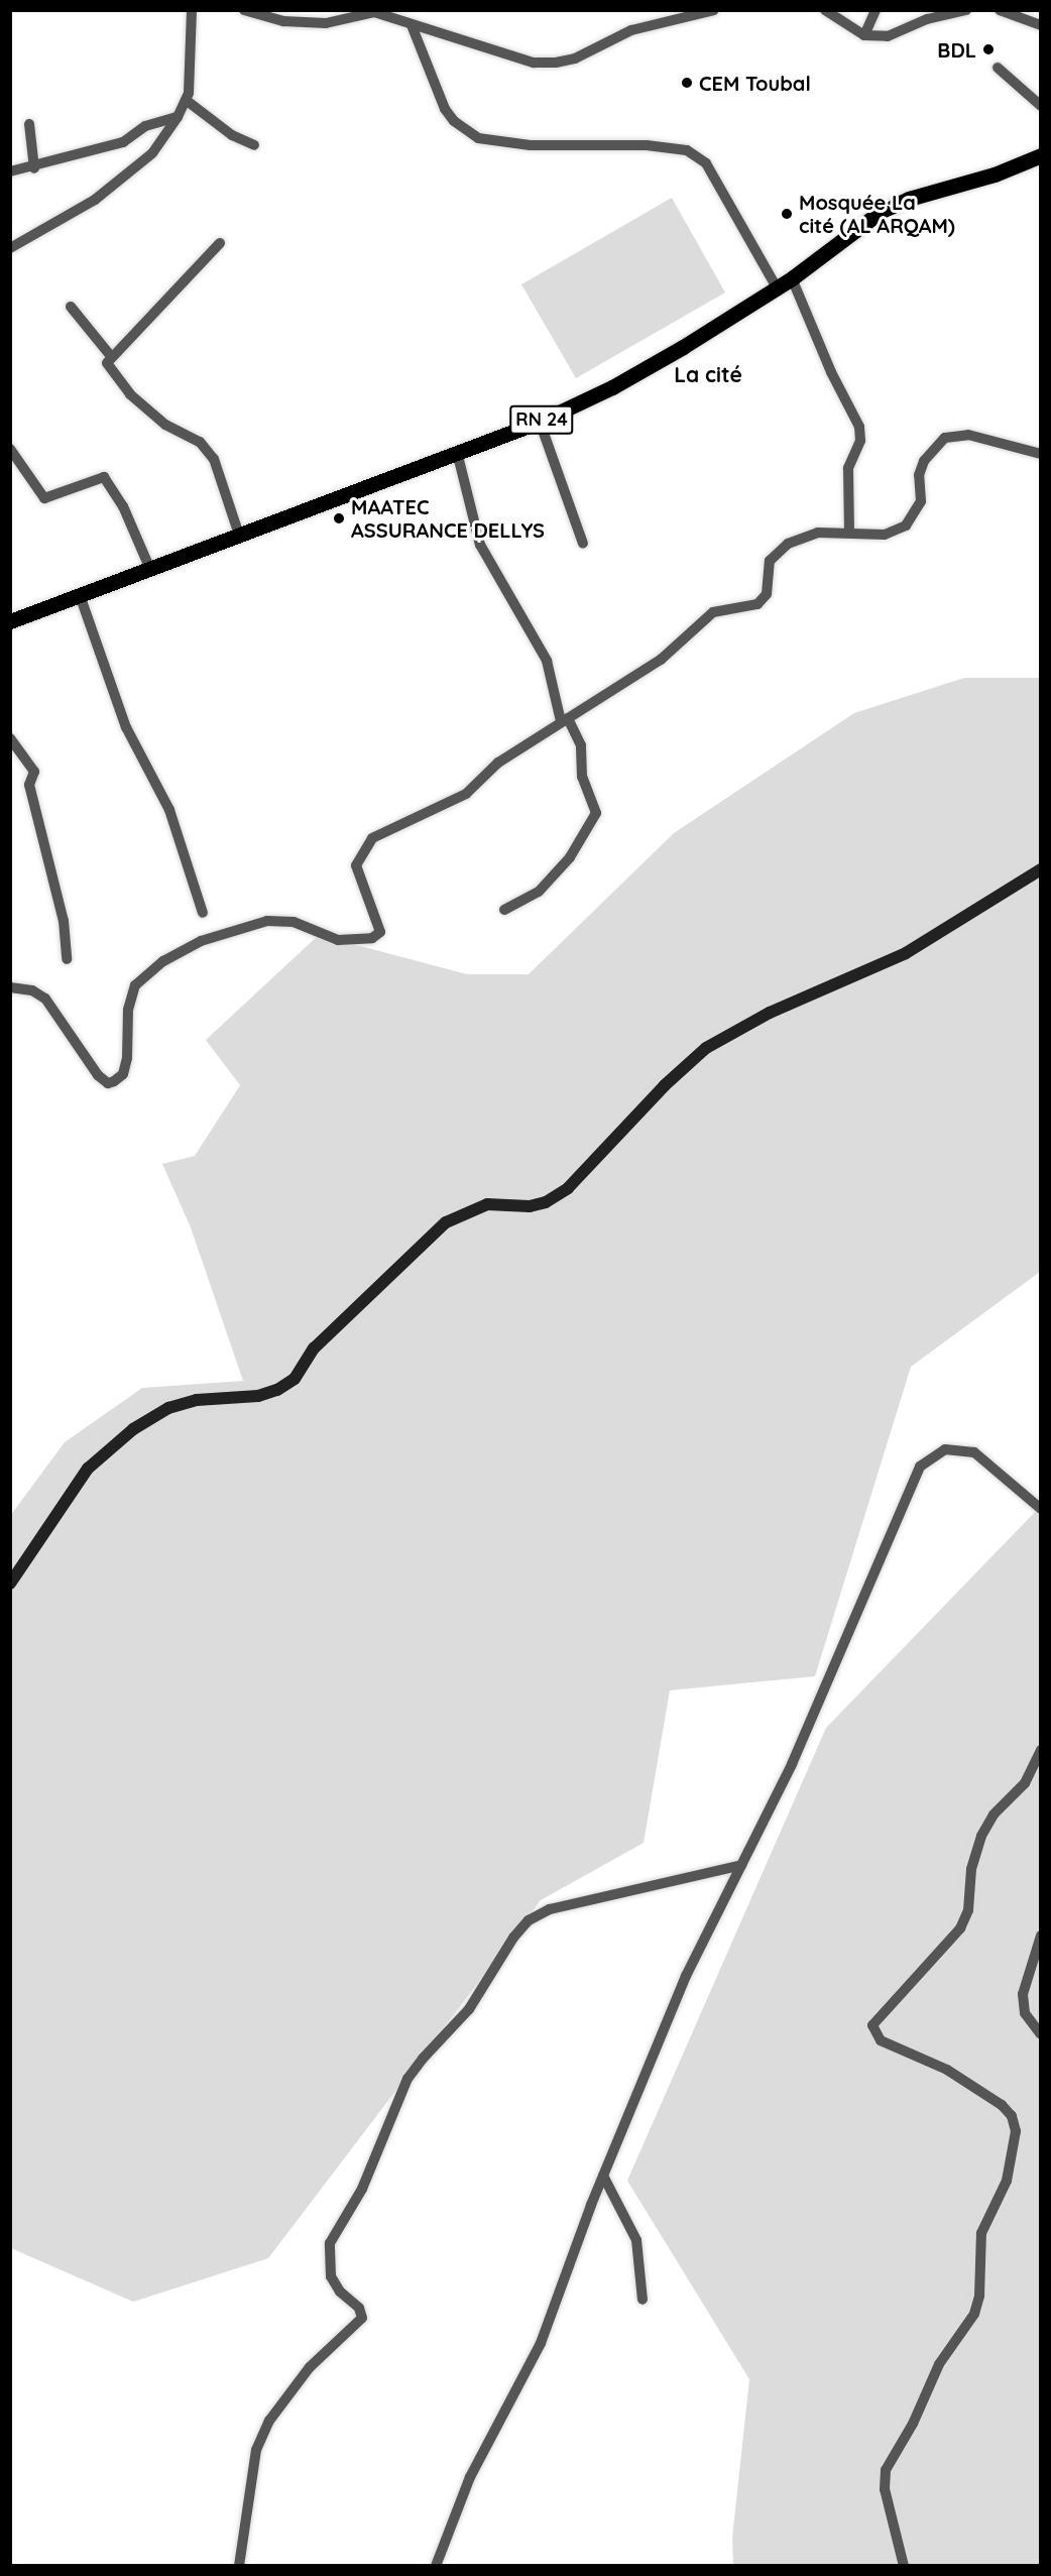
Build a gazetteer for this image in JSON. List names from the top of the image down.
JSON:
{
  "streets": {
    "main road": ["RN 24"]
  },
  "districts": ["La cité"],
  "places": [
    "BDL",
    "CEM Toubal",
    "Mosquée La cité (AL ARQAM)",
    "MAATEC ASSURANCE DELLYS"
  ]
}
